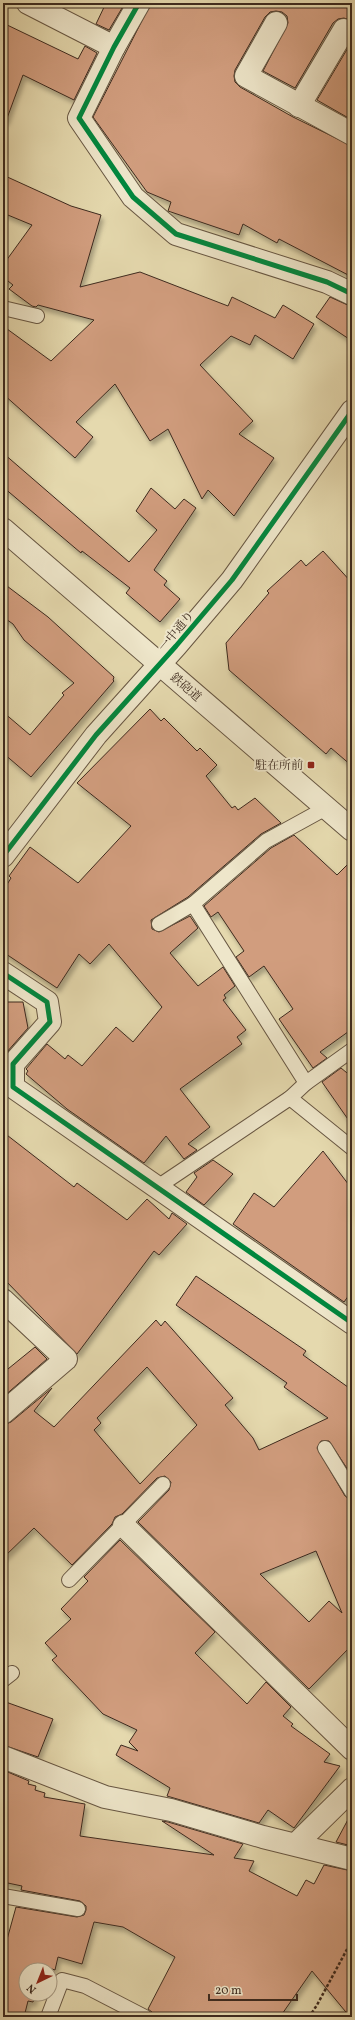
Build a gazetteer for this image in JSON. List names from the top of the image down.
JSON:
{
  "streets": {
    "street": ["一中通り", "鉄砲道"]
  },
  "crossings": [
    ["一中通り", "鉄砲道"]
  ],
  "places": {
    "transit": ["駐在所前"]
  },
  "scale_bar": "20 m",
  "north": "bottom left"
}
